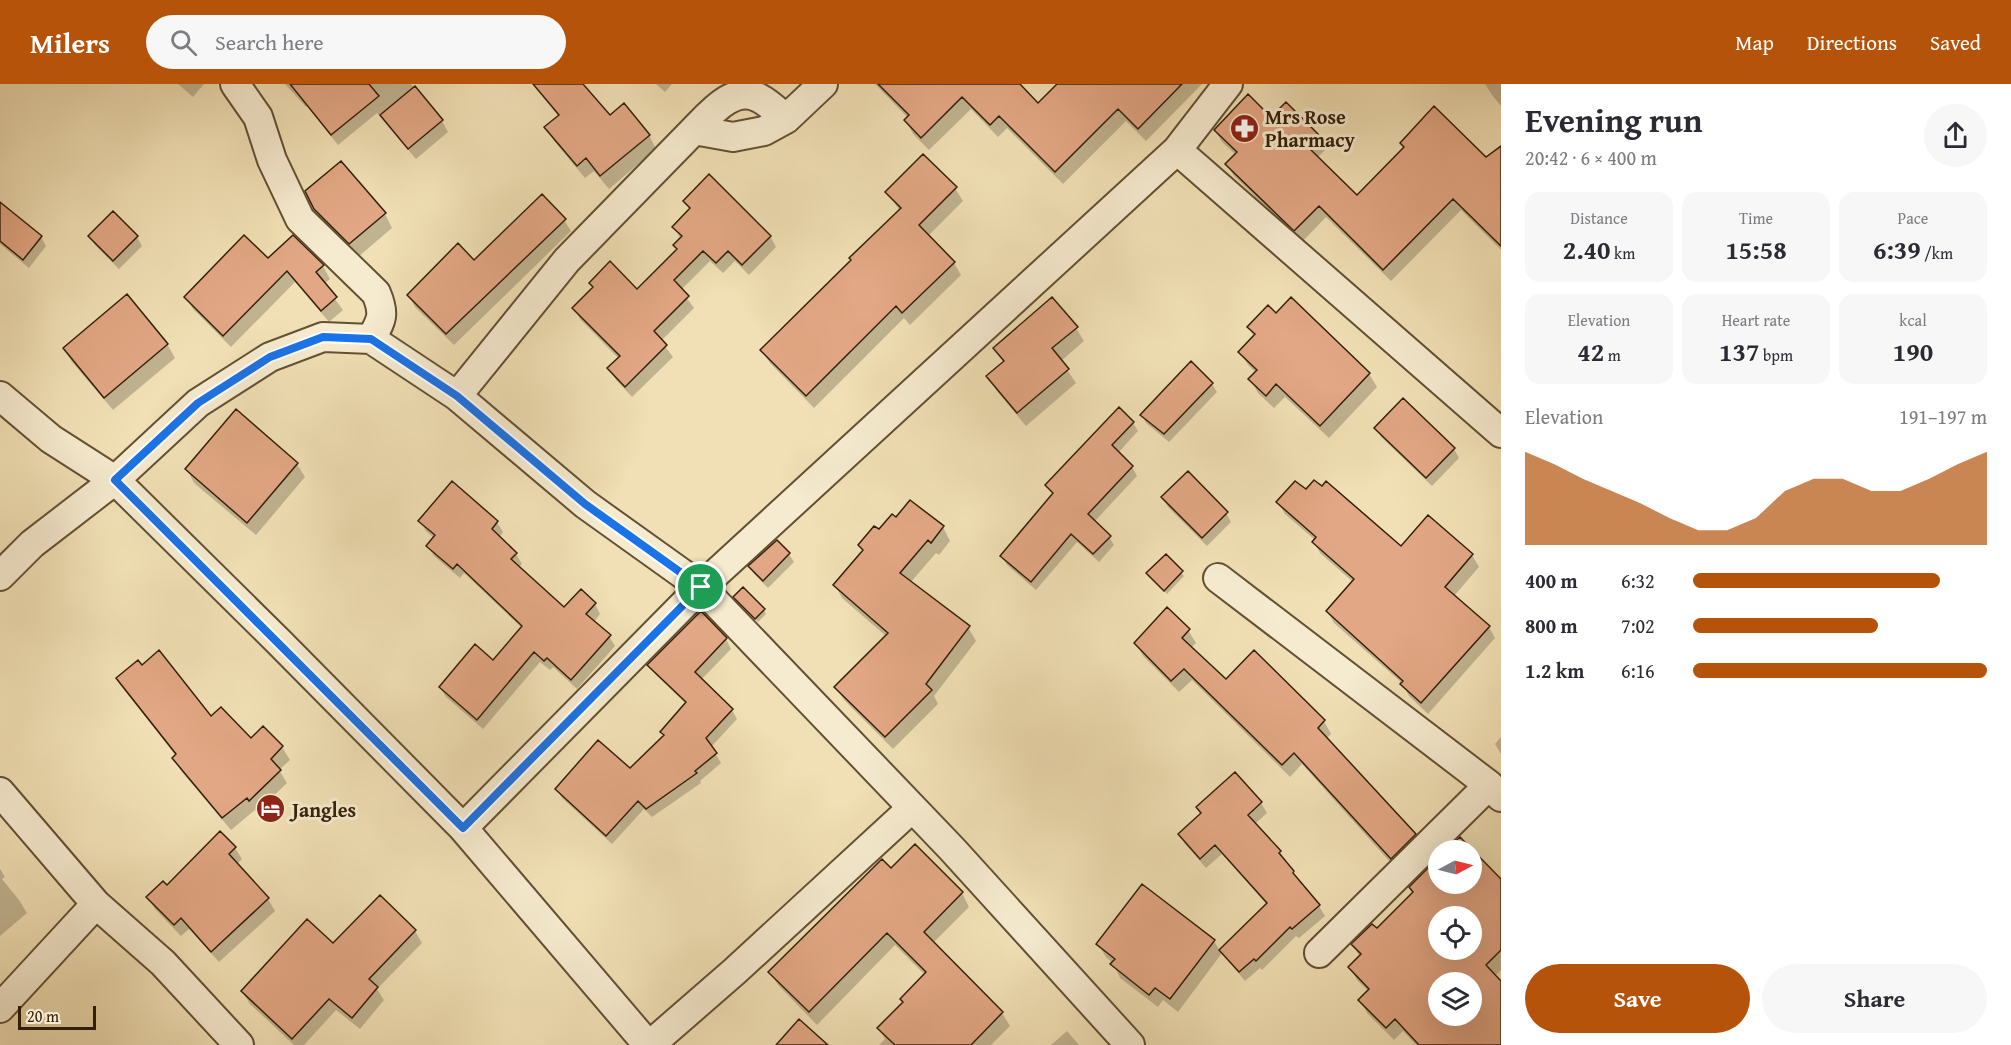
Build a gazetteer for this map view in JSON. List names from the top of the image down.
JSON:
{
  "places": {
    "pharmacy": ["Mrs Rose Pharmacy"],
    "hotel": ["Jangles"]
  },
  "scale_bar": "20 m",
  "north": "right",
  "page": {
    "header": "Milers",
    "search": "Search here",
    "nav": ["Map", "Directions", "Saved"],
    "heading": ["Evening run", "20:42 · 6 × 400 m"],
    "stats": [
      ["Distance", "2.40 km"],
      ["Time", "15:58"],
      ["Pace", "6:39 /km"],
      ["Elevation", "42 m"],
      ["Heart rate", "137 bpm"],
      ["kcal", "190"]
    ],
    "chart": ["Elevation", "191–197 m"],
    "list": [
      {
        "name": "400 m",
        "note": "6:32"
      },
      {
        "name": "800 m",
        "note": "7:02"
      },
      {
        "name": "1.2 km",
        "note": "6:16"
      }
    ],
    "buttons": ["Save", "Share"],
    "scale": "20 m"
  }
}
